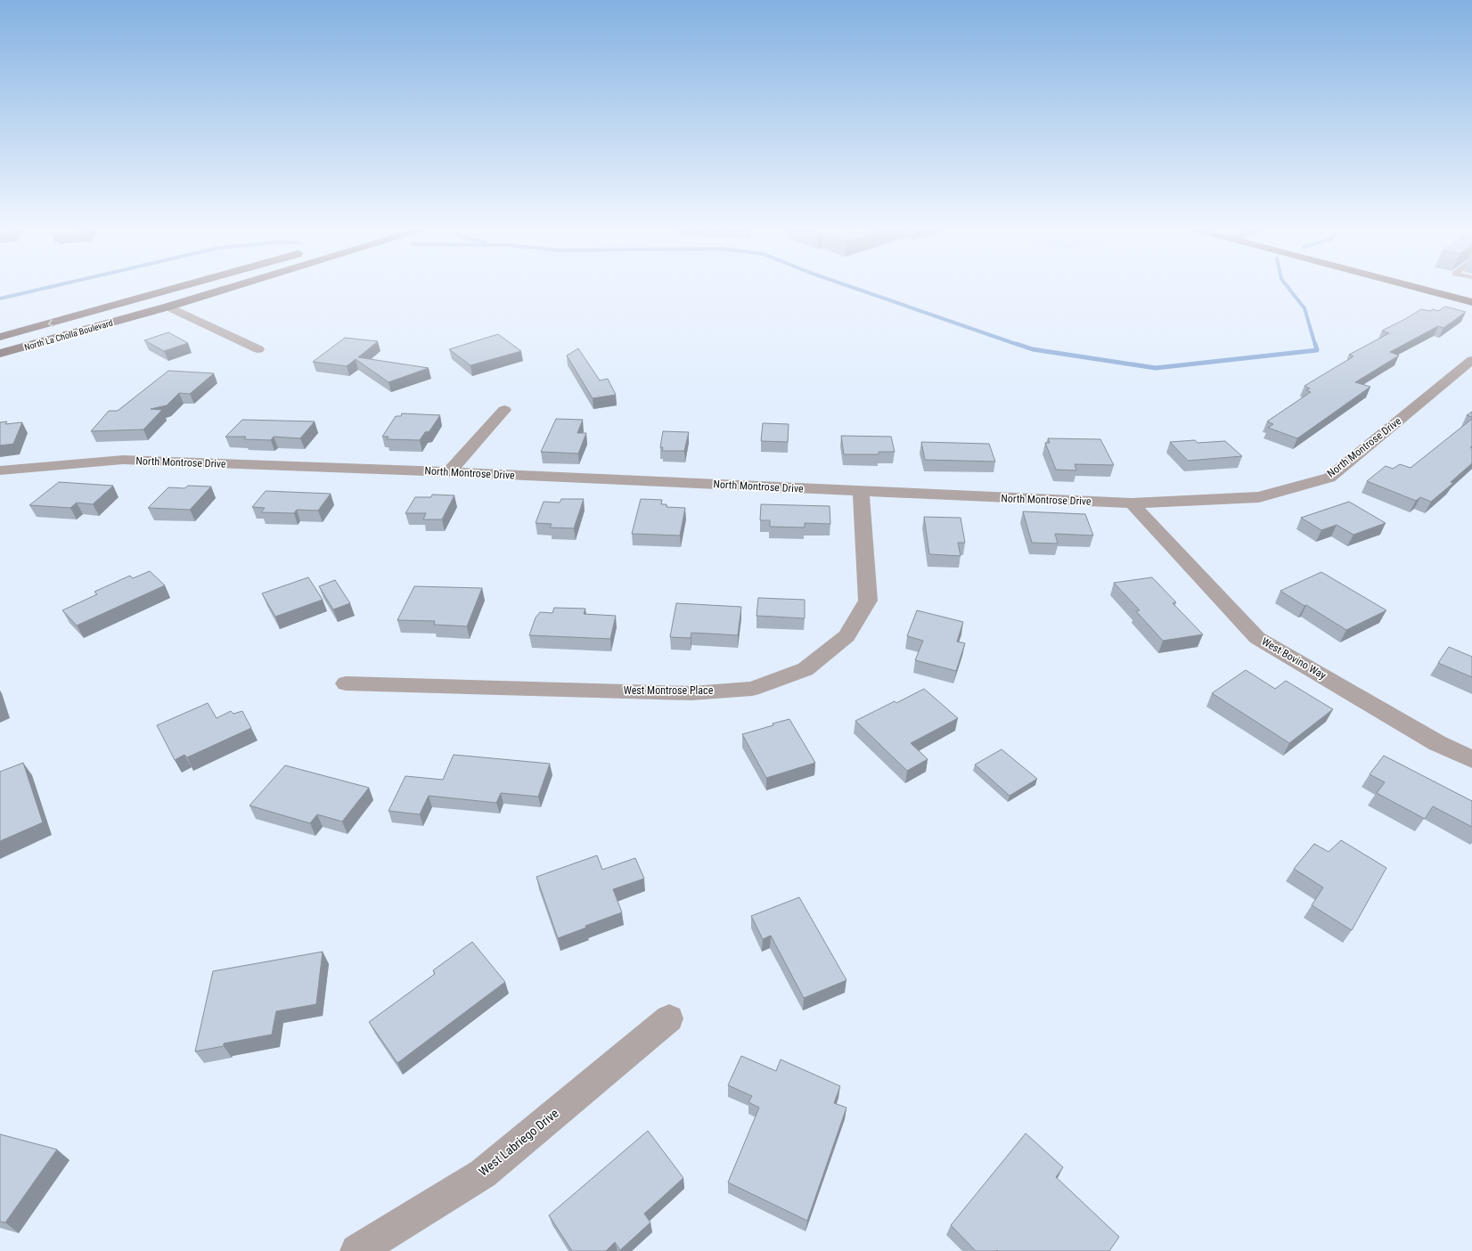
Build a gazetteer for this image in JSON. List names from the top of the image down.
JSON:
{
  "streets": {
    "main road": ["North La Cholla Boulevard"],
    "street": [
      "North Montrose Drive",
      "West Bovino Way",
      "West Montrose Place",
      "West Labriego Drive"
    ]
  },
  "crossings": [
    ["North Montrose Drive", "West Bovino Way"],
    ["North Montrose Drive", "West Montrose Place"]
  ]
}
